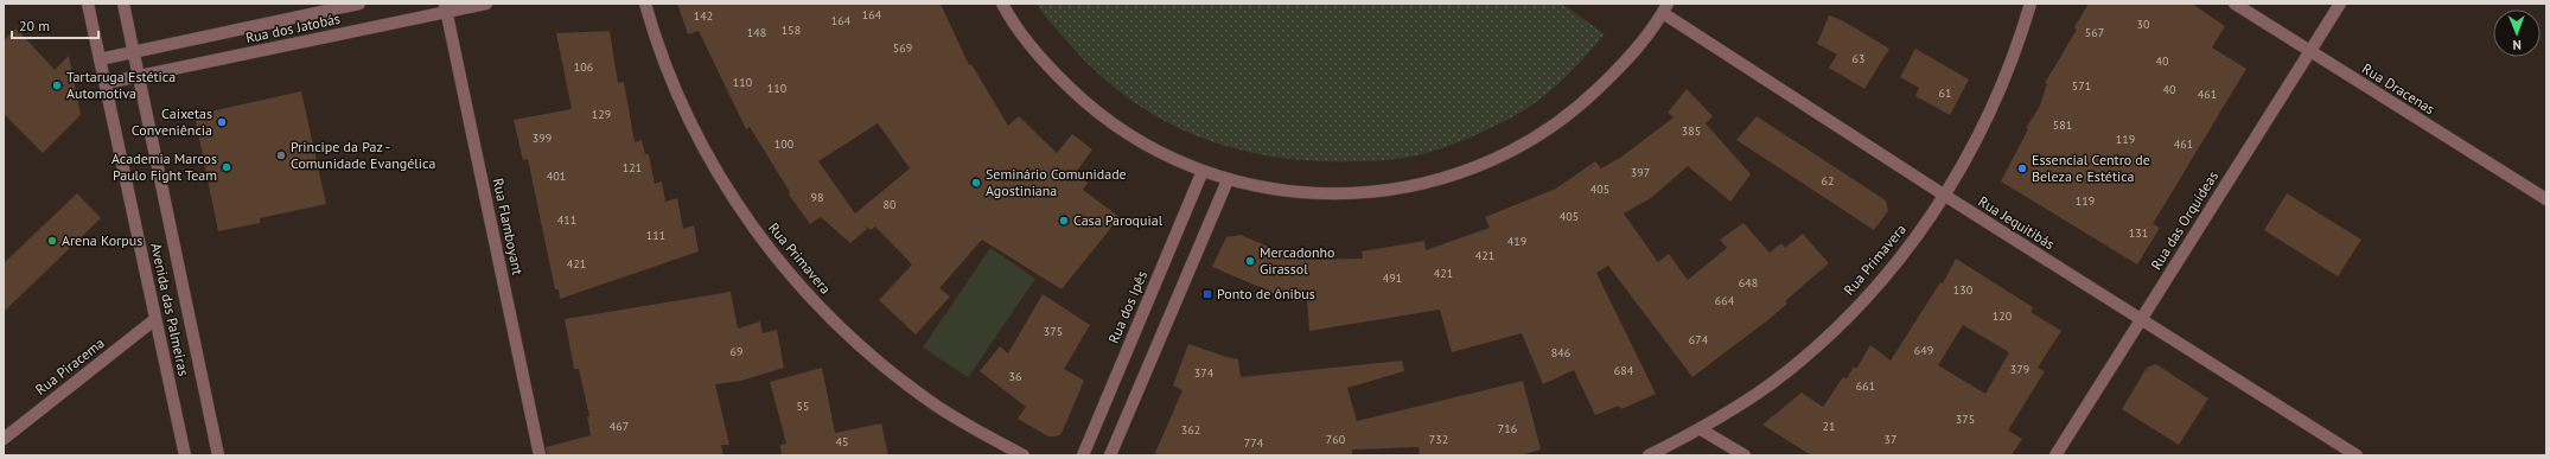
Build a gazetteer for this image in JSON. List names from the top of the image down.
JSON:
{
  "streets": {
    "street": [
      "Rua dos Jatobás",
      "Rua Dracenas",
      "Rua das Orquídeas",
      "Rua Jequitibás",
      "Rua Flamboyant",
      "Rua Primavera",
      "Rua dos Ipês",
      "Avenida das Palmeiras",
      "Rua Piracema"
    ]
  },
  "crossings": [
    ["Rua dos Jatobás", "Rua Flamboyant"],
    ["Rua dos Jatobás", "Avenida das Palmeiras"],
    ["Rua Dracenas", "Rua das Orquídeas"],
    ["Rua das Orquídeas", "Rua Jequitibás"],
    ["Rua Jequitibás", "Rua Primavera"],
    ["Avenida das Palmeiras", "Rua Piracema"]
  ],
  "places": {
    "other": [
      "Tartaruga Estética Automotiva",
      "Caixetas Conveniência",
      "Principe da Paz - Comunidade Evangélica",
      "Academia Marcos Paulo Fight Team",
      "Essencial Centro de Beleza e Estética",
      "Seminário Comunidade Agostiniana",
      "Casa Paroquial",
      "Arena Korpus",
      "Mercadonho Girassol"
    ],
    "transit": ["Ponto de ônibus"]
  },
  "house_numbers": [
    "164",
    "142",
    "164",
    "30",
    "158",
    "148",
    "567",
    "569",
    "63",
    "40",
    "106",
    "110",
    "571",
    "110",
    "40",
    "61",
    "461",
    "129",
    "581",
    "385",
    "399",
    "119",
    "100",
    "461",
    "121",
    "397",
    "401",
    "62",
    "405",
    "98",
    "119",
    "80",
    "405",
    "411",
    "131",
    "111",
    "419",
    "421",
    "421",
    "421",
    "491",
    "648",
    "130",
    "664",
    "120",
    "375",
    "674",
    "649",
    "69",
    "846",
    "379",
    "684",
    "374",
    "36",
    "661",
    "55",
    "375",
    "467",
    "21",
    "716",
    "362",
    "760",
    "732",
    "37",
    "45",
    "774"
  ],
  "scale_bar": "20 m",
  "north": "bottom"
}
